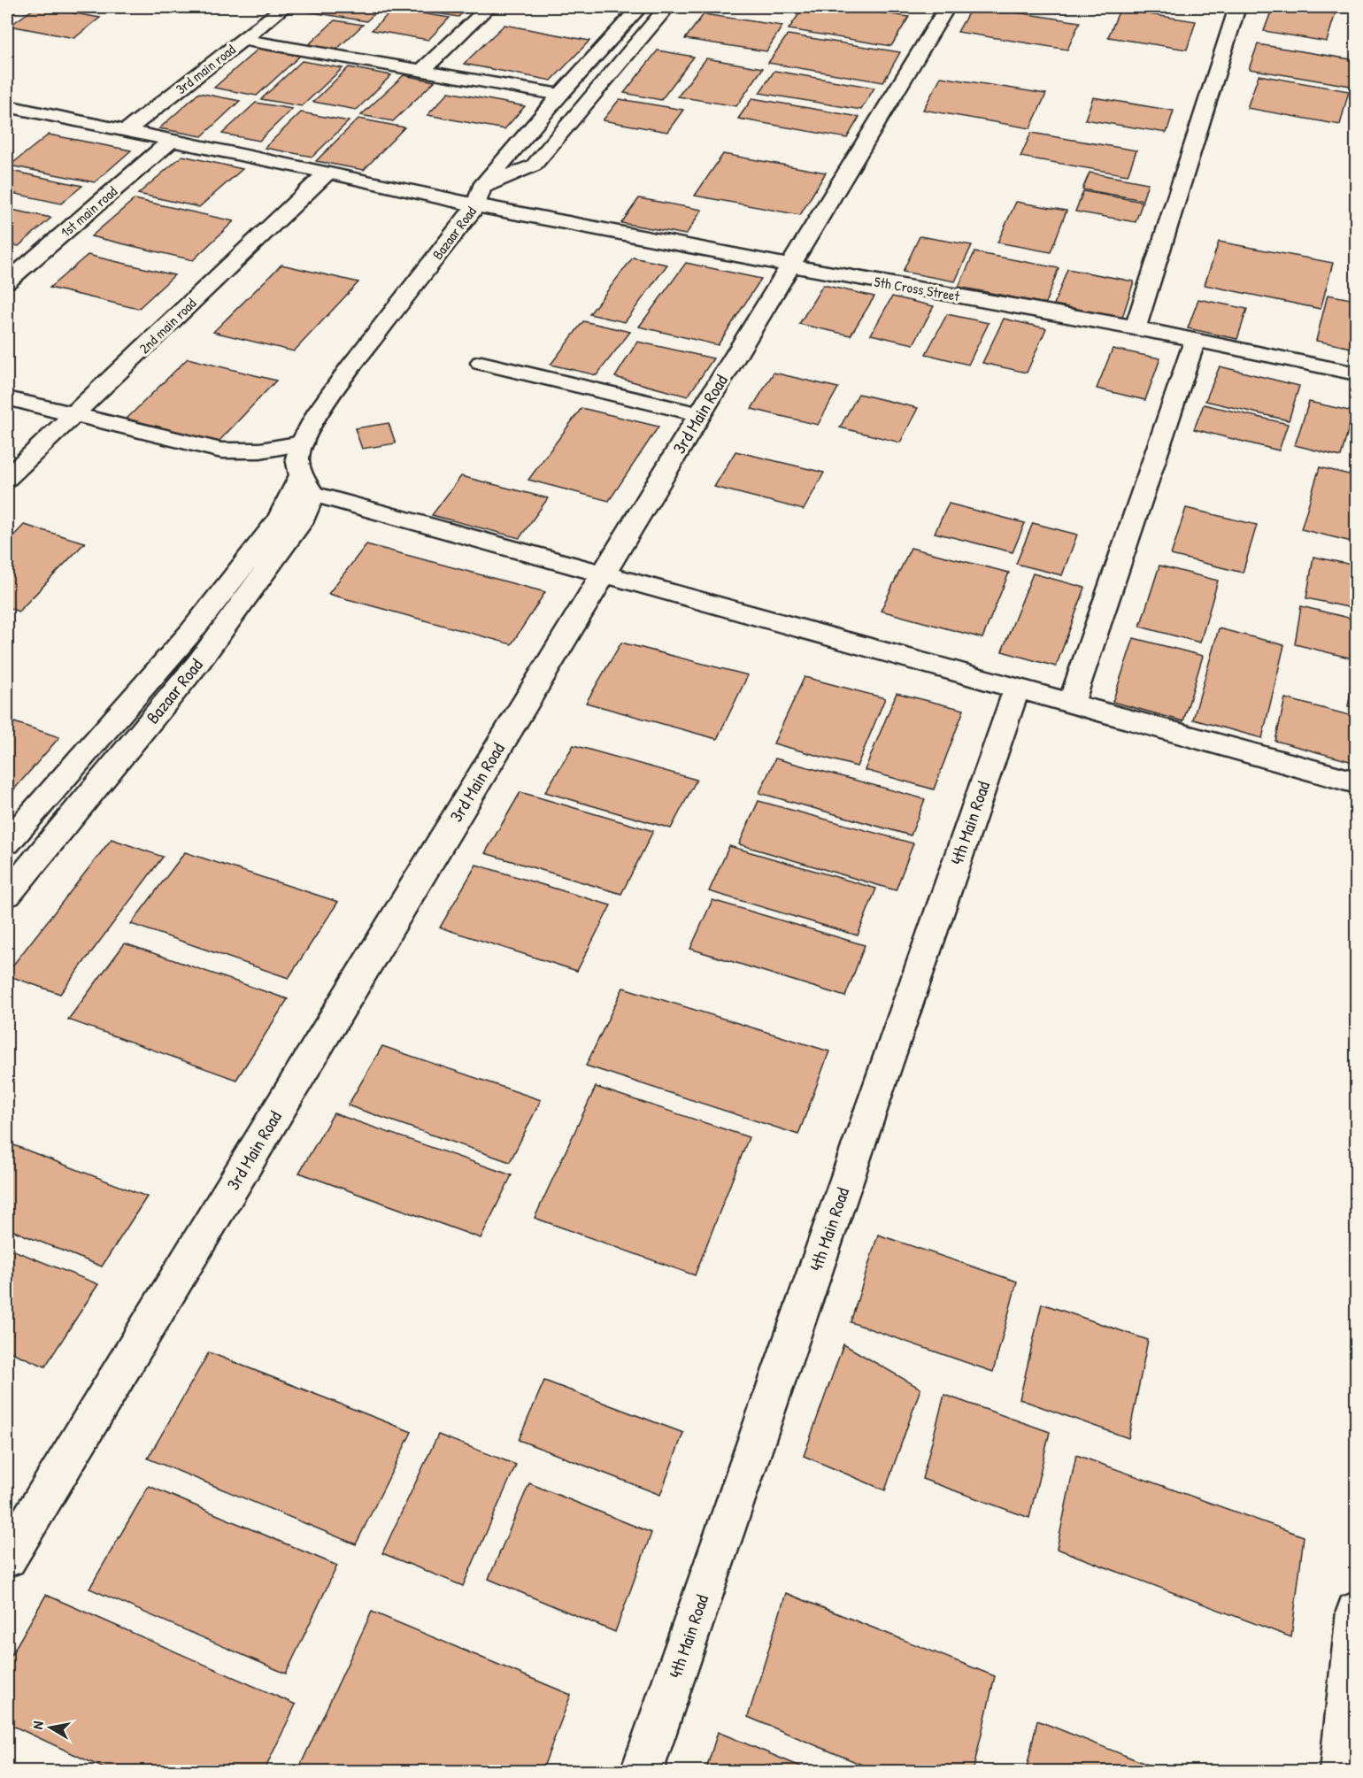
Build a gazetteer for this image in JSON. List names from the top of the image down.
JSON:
{
  "streets": {
    "street": [
      "3rd main road",
      "1st main road",
      "Bazaar Road",
      "5th Cross Street",
      "2nd main road",
      "3rd Main Road",
      "4th Main Road"
    ]
  },
  "crossings": [
    ["3rd main road", "5th Cross Street"],
    ["1st main road", "5th Cross Street"],
    ["Bazaar Road", "5th Cross Street"],
    ["5th Cross Street", "2nd main road"],
    ["5th Cross Street", "3rd Main Road"]
  ],
  "north": "left"
}
